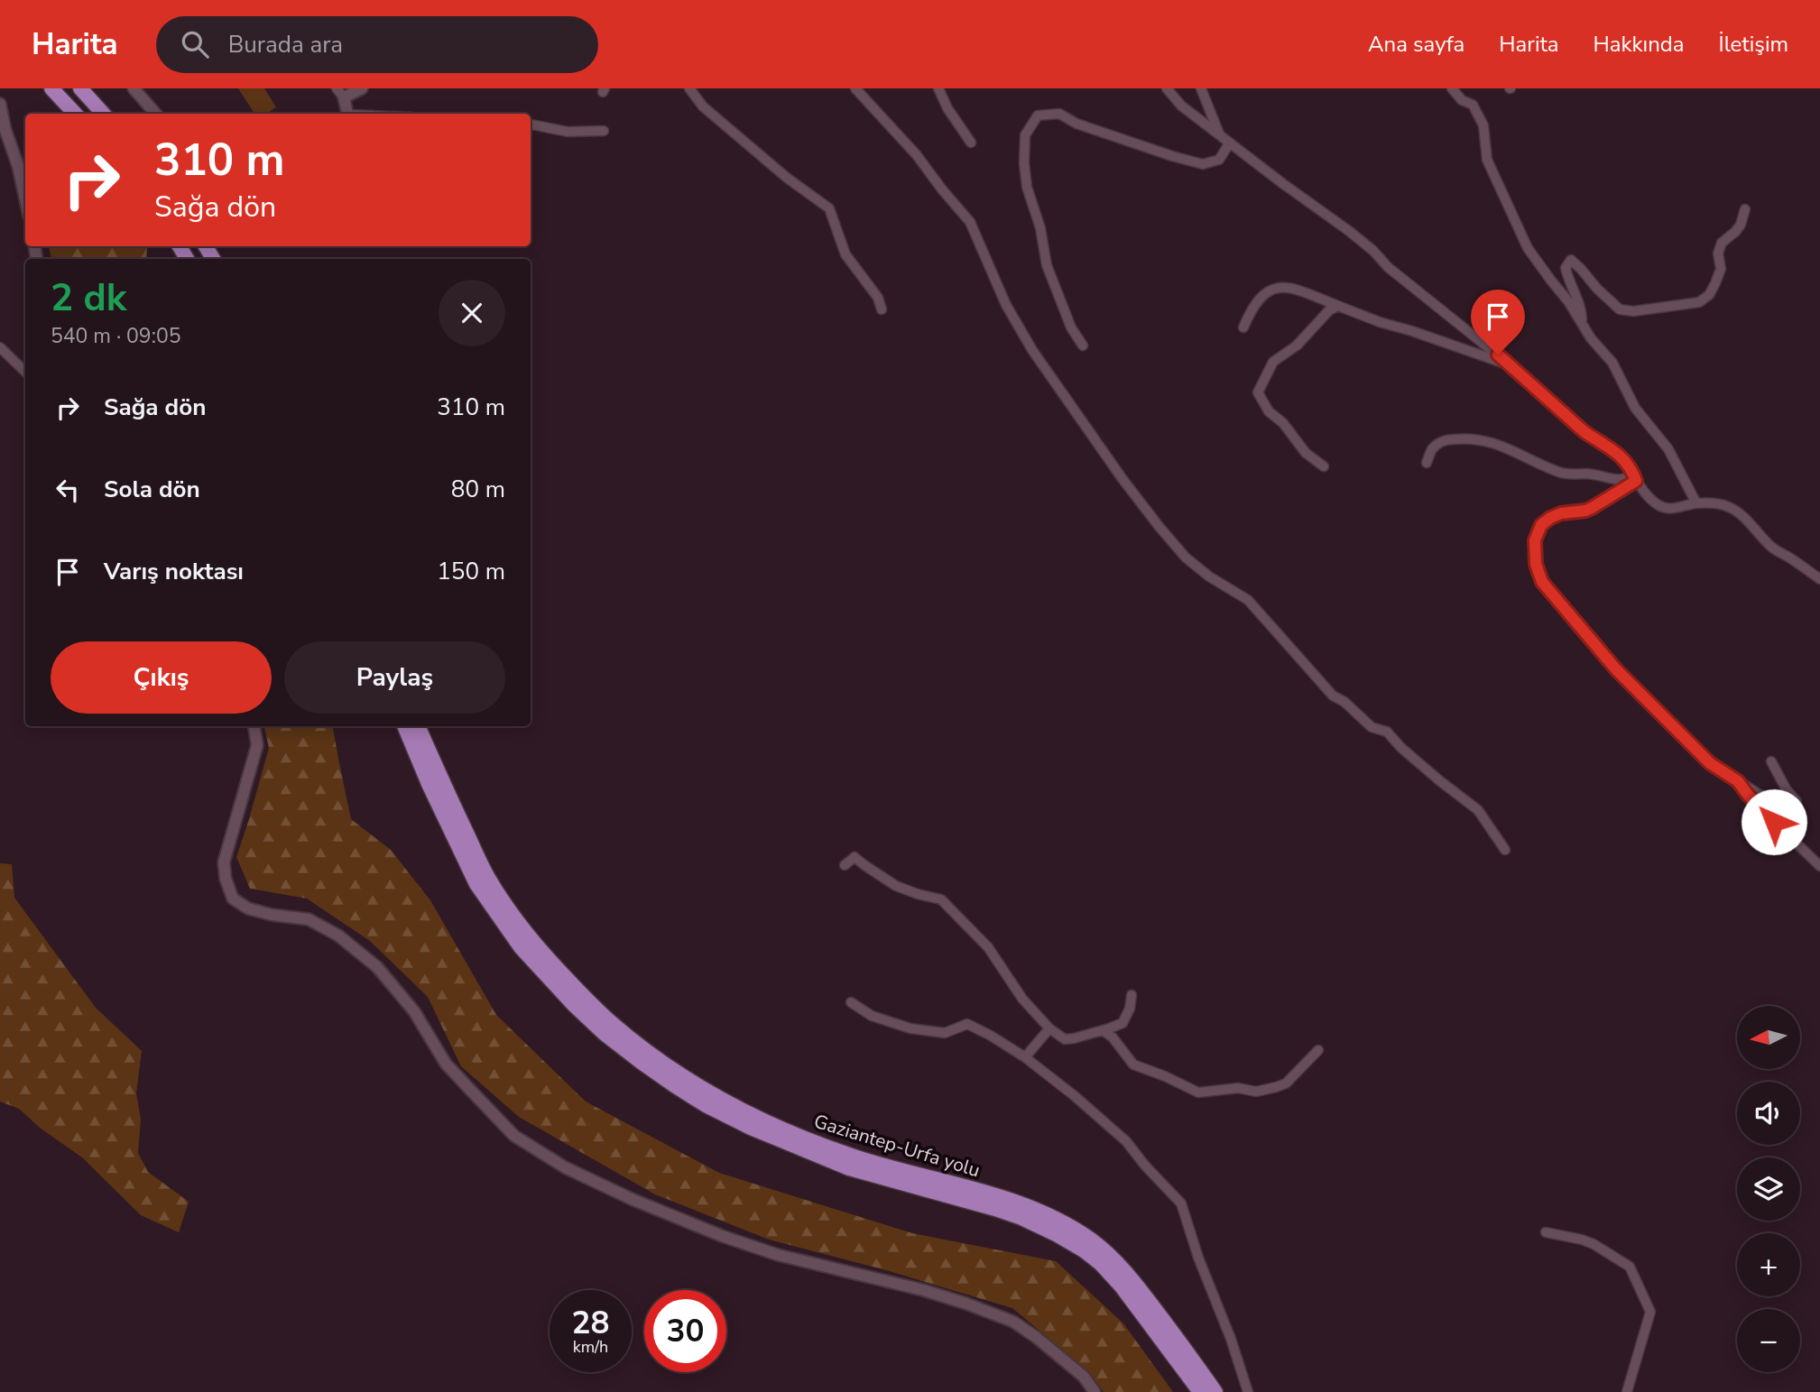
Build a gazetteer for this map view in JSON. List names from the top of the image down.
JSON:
{
  "streets": {
    "highway": ["Gaziantep-Urfa yolu"]
  },
  "north": "left",
  "page": {
    "header": "Harita",
    "search": "Burada ara",
    "nav": [
      "Ana sayfa",
      "Harita",
      "Hakkında",
      "İletişim"
    ],
    "turn": ["310 m", "Sağa dön"],
    "heading": ["2 dk", "540 m · 09:05"],
    "list": [
      {
        "name": "Sağa dön",
        "value": "310 m"
      },
      {
        "name": "Sola dön",
        "value": "80 m"
      },
      {
        "name": "Varış noktası",
        "value": "150 m"
      }
    ],
    "buttons": ["Çıkış", "Paylaş"],
    "map_buttons": ["+", "−"],
    "speed": "28 km/h",
    "limit": "30"
  }
}
